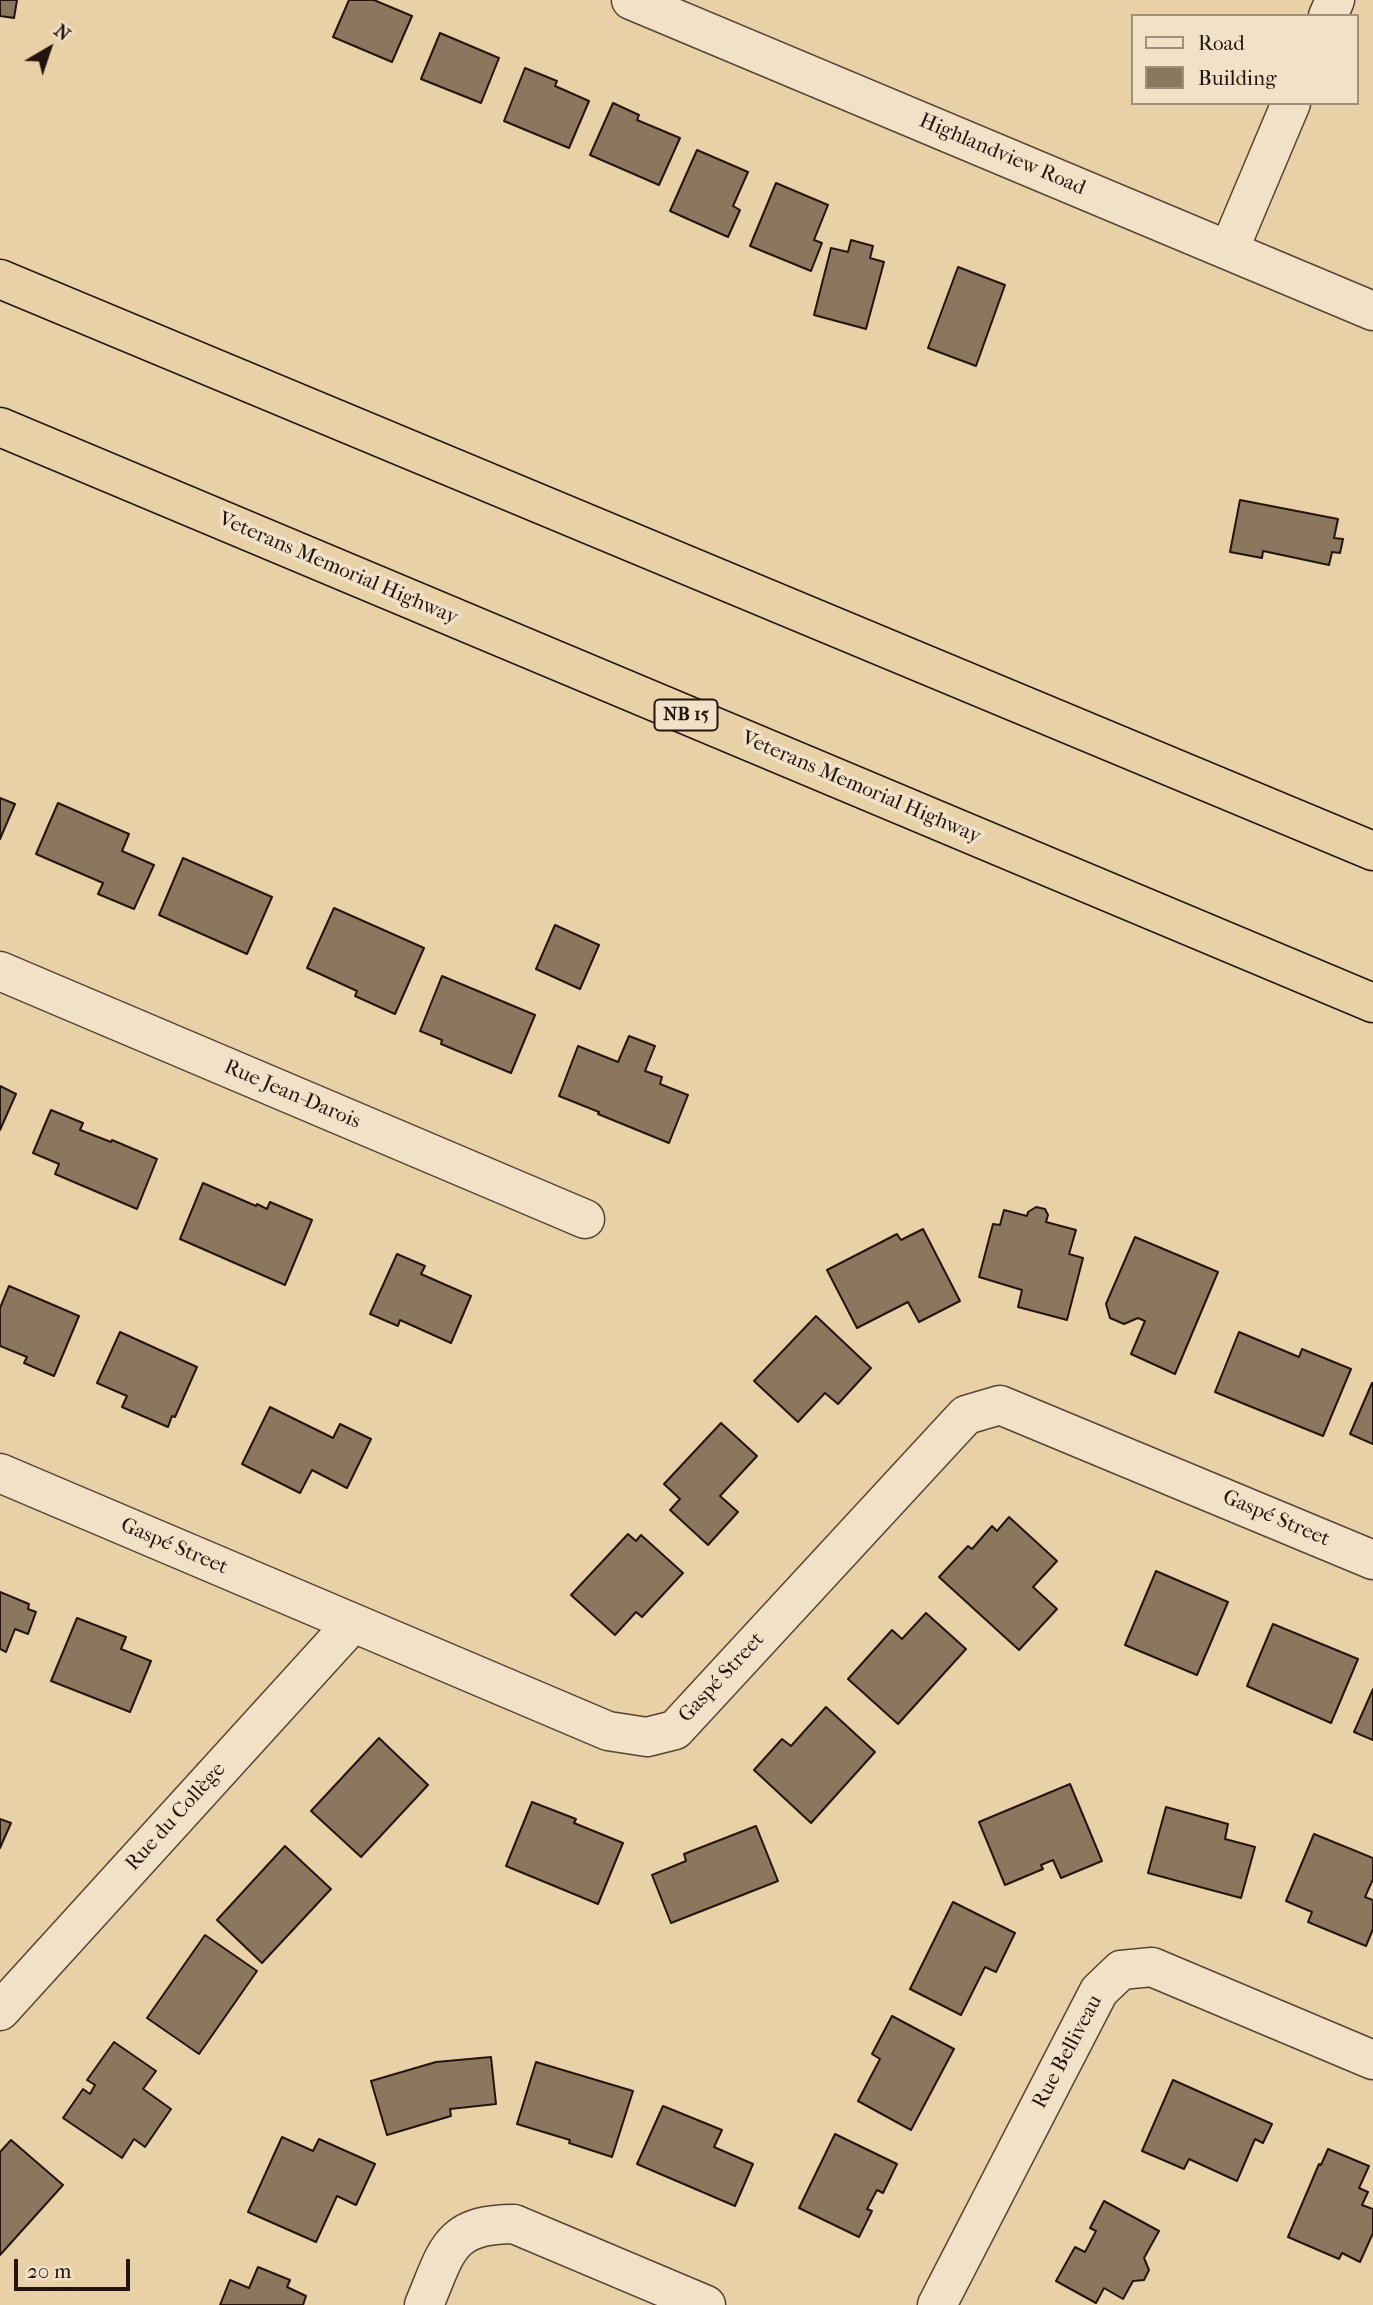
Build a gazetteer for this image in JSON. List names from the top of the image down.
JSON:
{
  "streets": {
    "highway": ["Veterans Memorial Highway", "NB 15"],
    "street": [
      "Highlandview Road",
      "Rue Jean-Darois",
      "Gaspé Street",
      "Rue du Collège",
      "Rue Belliveau"
    ]
  },
  "crossings": [
    ["Gaspé Street", "Rue du Collège"]
  ],
  "legend": ["Road", "Building"],
  "scale_bar": "20 m",
  "north": "top right"
}
